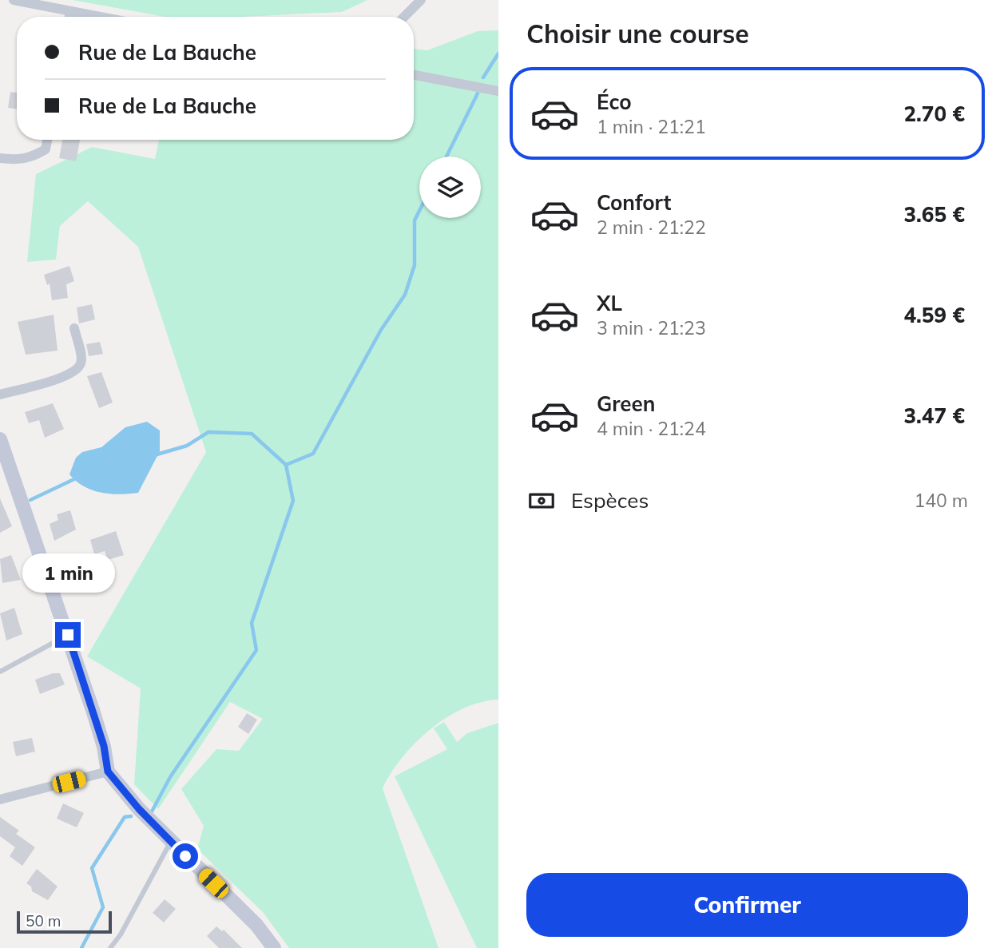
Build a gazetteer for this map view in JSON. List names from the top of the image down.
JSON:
{
  "scale_bar": "50 m",
  "page": {
    "heading": "Choisir une course",
    "banner": ["Rue de La Bauche", "Rue de La Bauche"],
    "list": [
      {
        "name": "Éco",
        "note": "1 min · 21:21",
        "value": "2.70 €"
      },
      {
        "name": "Confort",
        "note": "2 min · 21:22",
        "value": "3.65 €"
      },
      {
        "name": "XL",
        "note": "3 min · 21:23",
        "value": "4.59 €"
      },
      {
        "name": "Green",
        "note": "4 min · 21:24",
        "value": "3.47 €"
      }
    ],
    "pay": ["Espèces", "140 m"],
    "bubble": "1 min",
    "buttons": "Confirmer",
    "scale": "50 m"
  }
}
